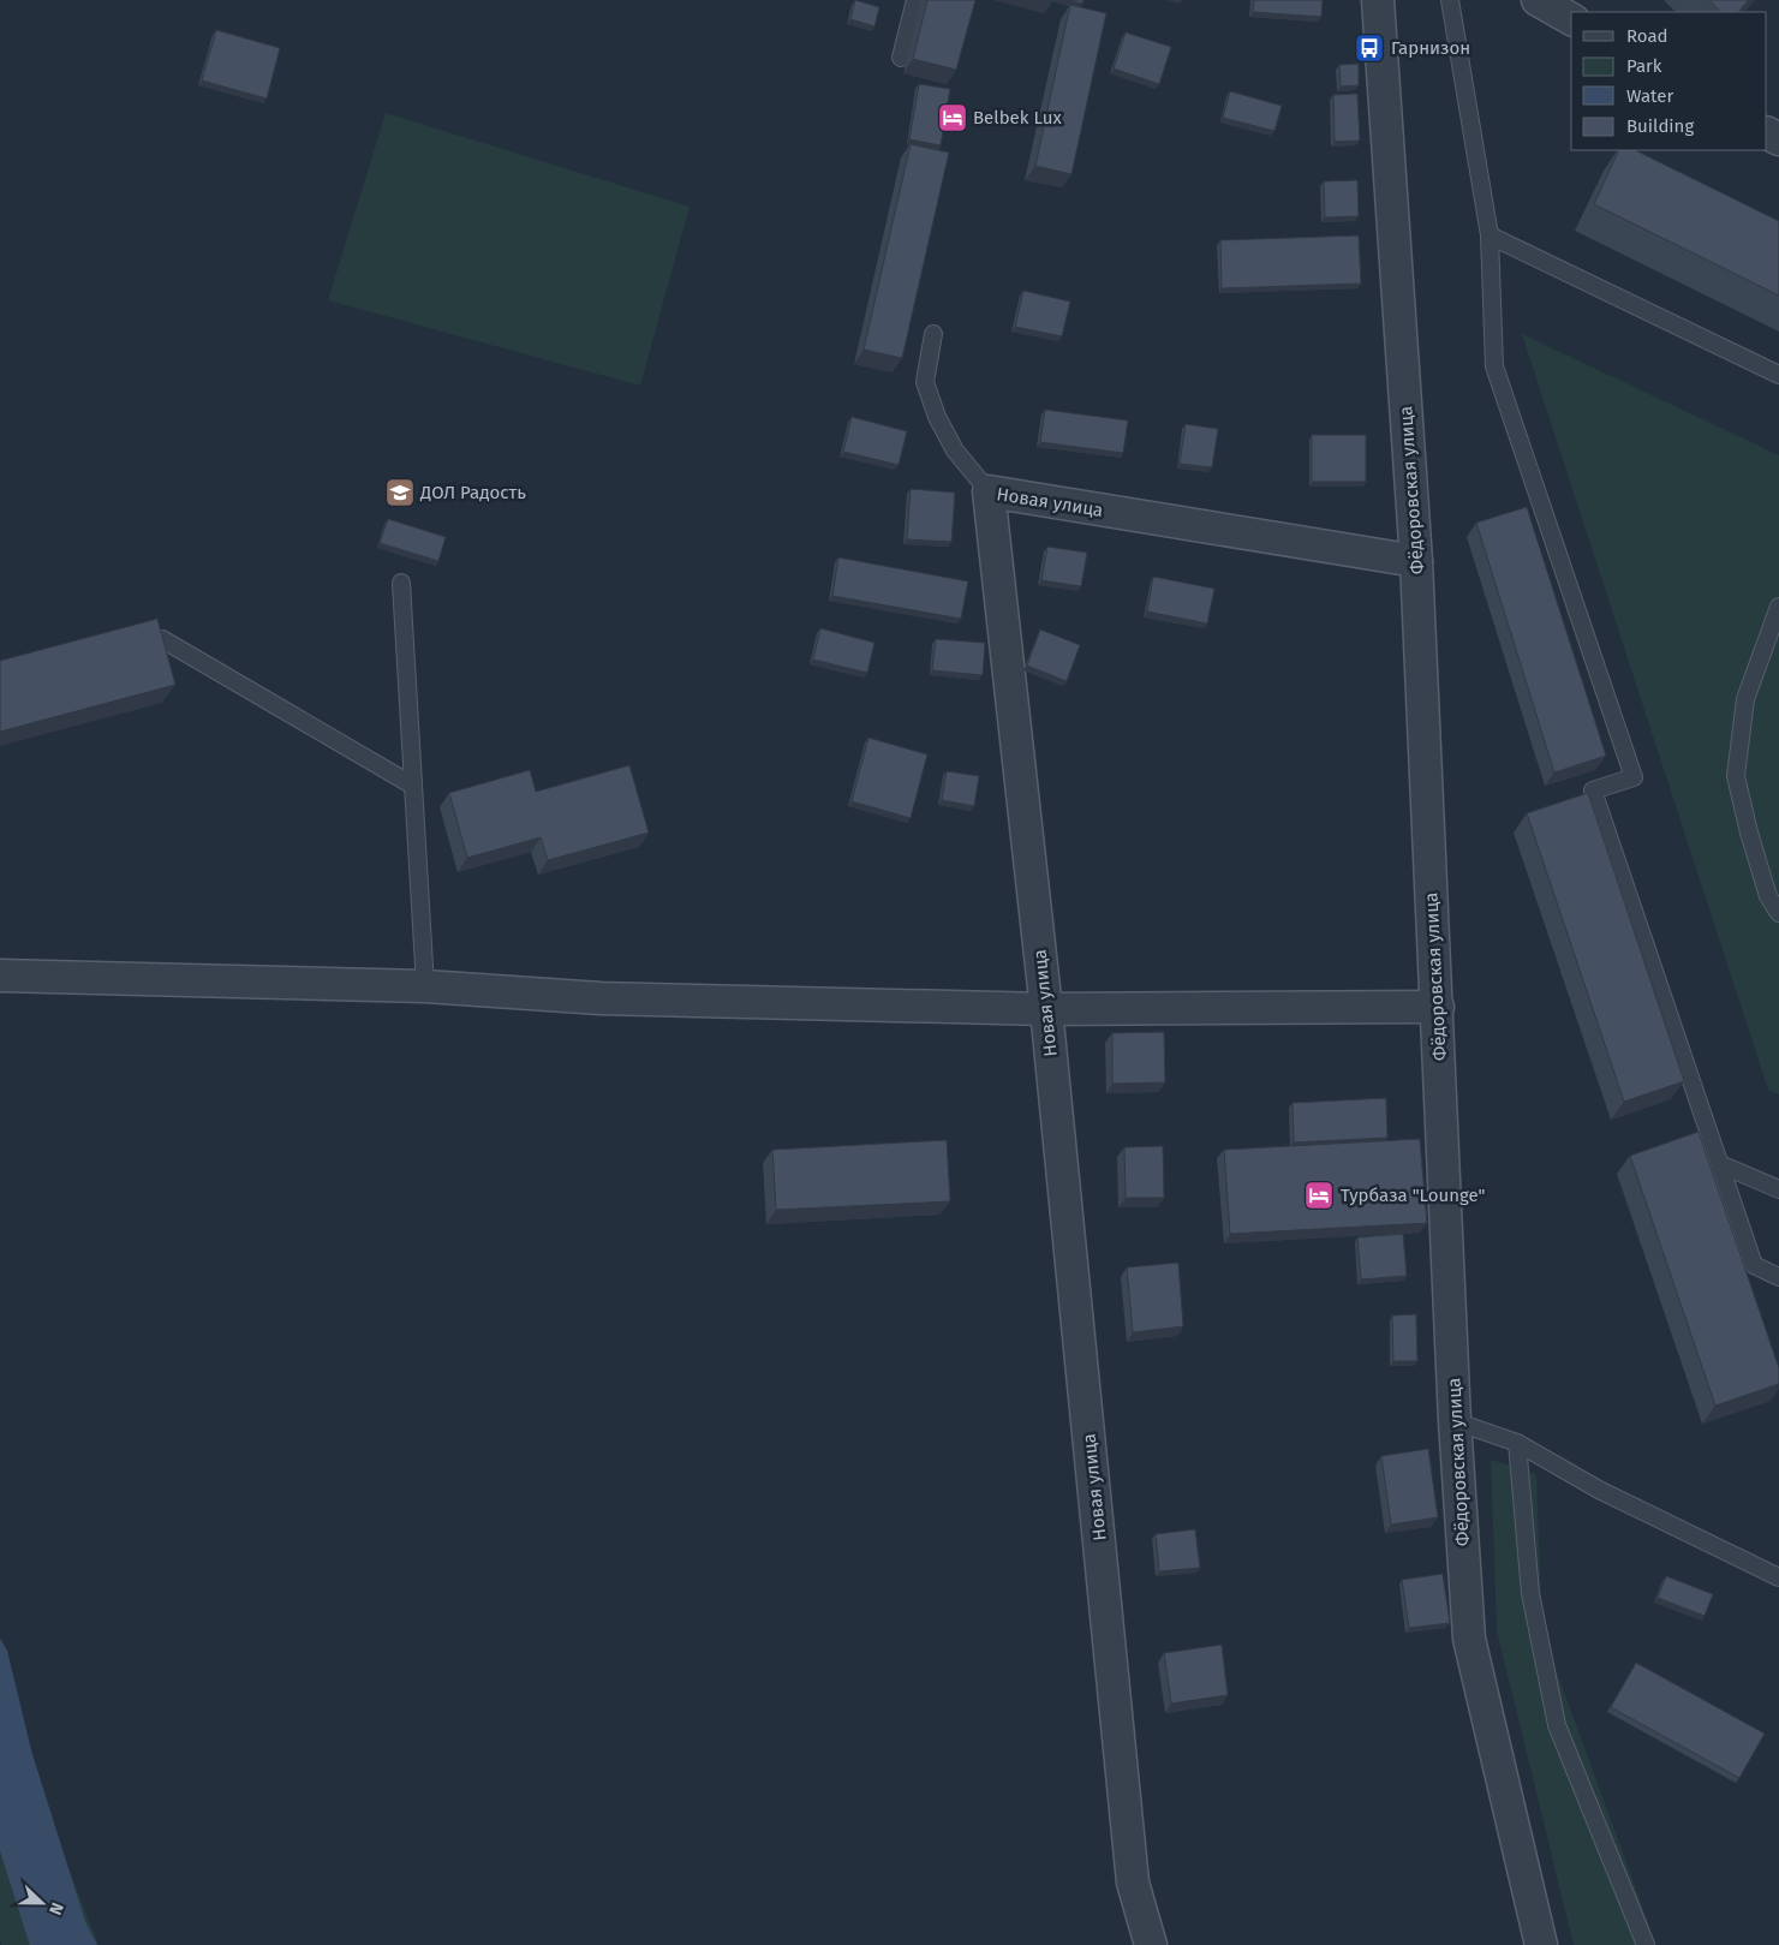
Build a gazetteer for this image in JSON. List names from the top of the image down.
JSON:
{
  "streets": {
    "street": ["Фёдоровская улица", "Новая улица"]
  },
  "crossings": [
    ["Фёдоровская улица", "Новая улица"]
  ],
  "places": {
    "bus stop": ["Гарнизон"],
    "hotel": ["Belbek Lux", "Турбаза \"Lounge\""],
    "school or university": ["ДОЛ Радость"]
  },
  "legend": [
    "Road",
    "Park",
    "Water",
    "Building"
  ],
  "north": "right"
}
